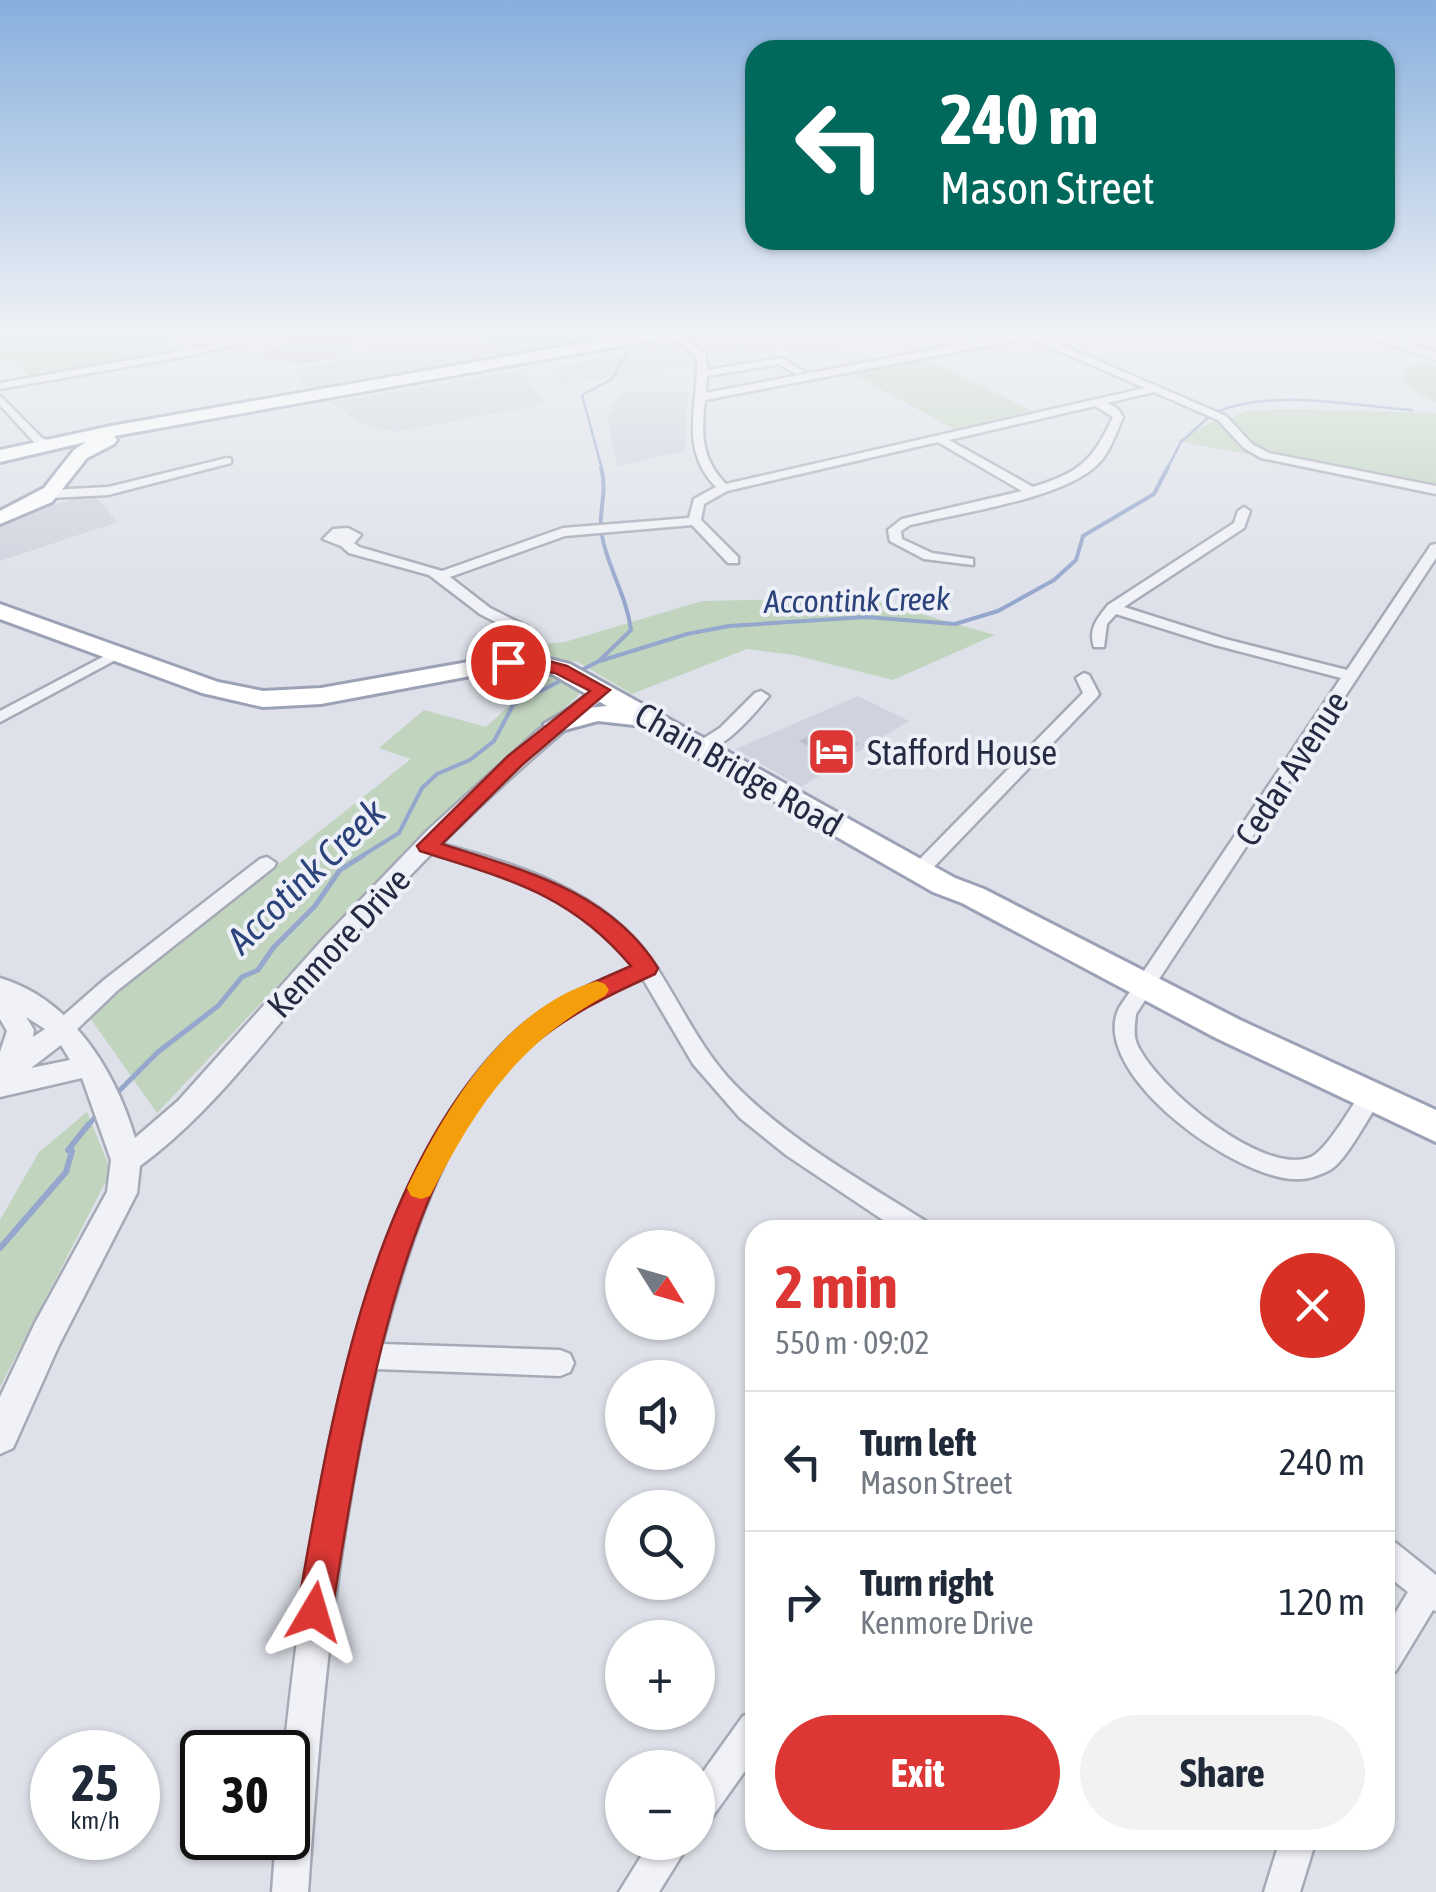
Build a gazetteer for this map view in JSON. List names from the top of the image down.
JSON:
{
  "streets": {
    "main road": ["Chain Bridge Road"],
    "street": ["Cedar Avenue", "Kenmore Drive"]
  },
  "crossings": [
    ["Cedar Avenue", "Chain Bridge Road"],
    ["Chain Bridge Road", "Kenmore Drive"]
  ],
  "water": ["Accontink Creek", "Accotink Creek"],
  "places": {
    "hotel": ["Stafford House"]
  },
  "north": "bottom right",
  "page": {
    "turn": ["240 m", "Mason Street"],
    "heading": ["2 min", "550 m · 09:02"],
    "map_buttons": ["+", "−"],
    "list": [
      {
        "name": "Turn left",
        "note": "Mason Street",
        "value": "240 m"
      },
      {
        "name": "Turn right",
        "note": "Kenmore Drive",
        "value": "120 m"
      }
    ],
    "buttons": ["Exit", "Share"],
    "speed": "25 km/h",
    "limit": "30"
  }
}
